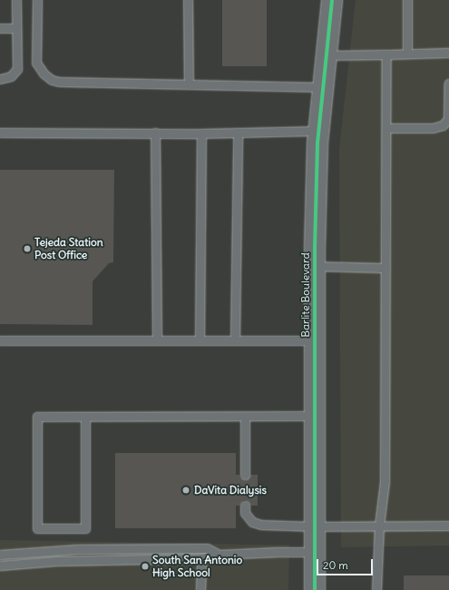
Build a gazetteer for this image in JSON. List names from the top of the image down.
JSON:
{
  "streets": {
    "street": ["Barlite Boulevard"]
  },
  "places": ["Tejeda Station Post Office", "DaVita Dialysis", "South San Antonio High School"],
  "scale_bar": "20 m"
}
